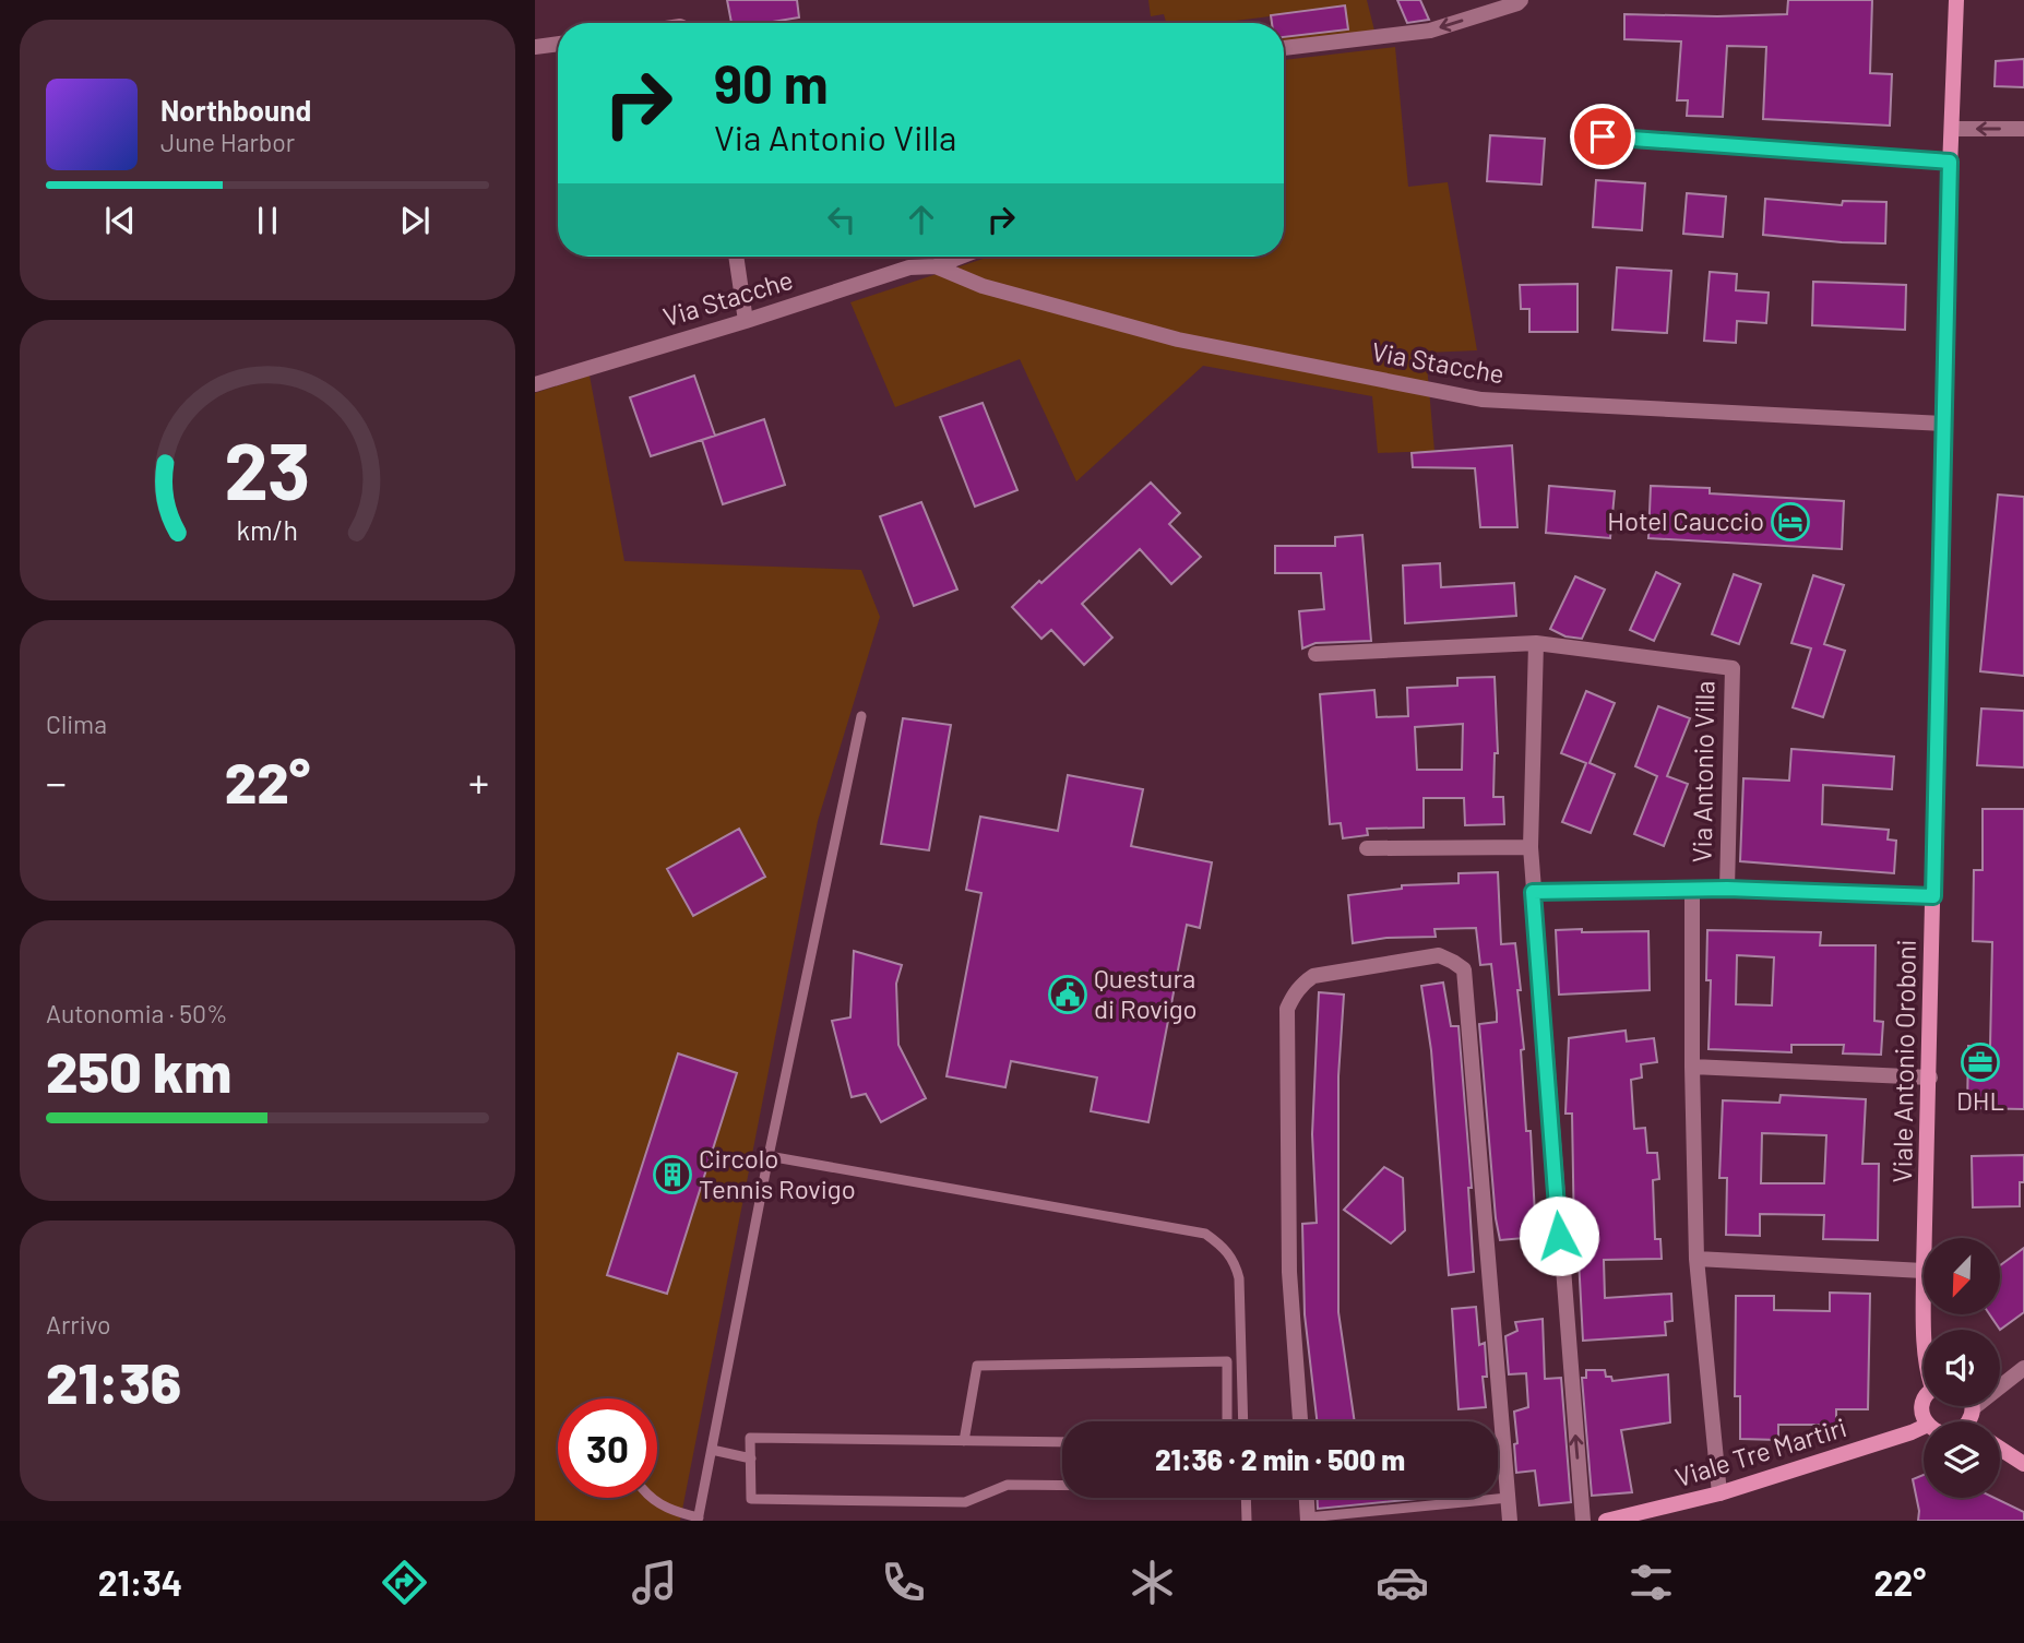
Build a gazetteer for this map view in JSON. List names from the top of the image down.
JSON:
{
  "streets": {
    "street": [
      "Via Stacche",
      "Via Antonio Villa",
      "Viale Antonio Oroboni",
      "Viale Tre Martiri"
    ]
  },
  "crossings": [
    ["Via Stacche", "Viale Antonio Oroboni"],
    ["Via Antonio Villa", "Viale Antonio Oroboni"]
  ],
  "places": {
    "hotel": ["Hotel Cauccio"],
    "public building": ["Questura di Rovigo"],
    "office": ["DHL"],
    "building": ["Circolo Tennis Rovigo"]
  },
  "north": "bottom left",
  "page": {
    "turn": ["90 m", "Via Antonio Villa"],
    "song": ["Northbound", "June Harbor"],
    "tile": [
      "Clima",
      ["Autonomia · 50%", "250 km"],
      ["Arrivo", "21:36"]
    ],
    "heat": ["−", "22°", "+"],
    "limit": "30",
    "trip": "21:36 · 2 min · 500 m",
    "tabs": ["21:34", "22°"],
    "gauge": ["23", "km/h"]
  }
}
